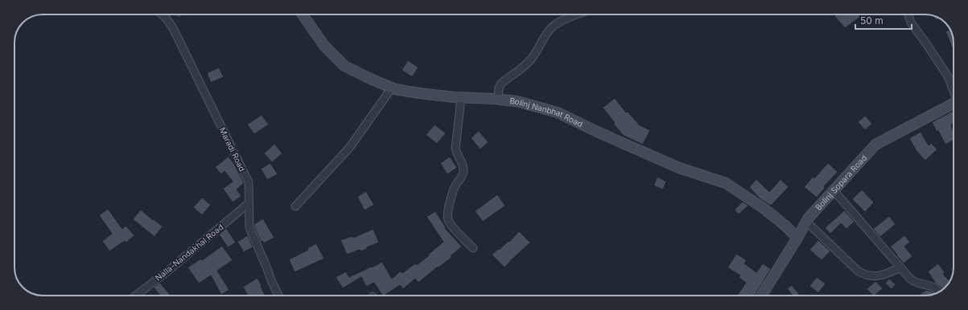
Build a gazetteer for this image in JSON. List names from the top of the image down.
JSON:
{
  "streets": {
    "street": [
      "Bolinj Nanbhat Road",
      "Maradi Road",
      "Bolinj Sopara Road",
      "Nalla-Nandakhal Road"
    ]
  },
  "crossings": [
    ["Bolinj Nanbhat Road", "Bolinj Sopara Road"],
    ["Maradi Road", "Nalla-Nandakhal Road"]
  ],
  "scale_bar": "50 m"
}
